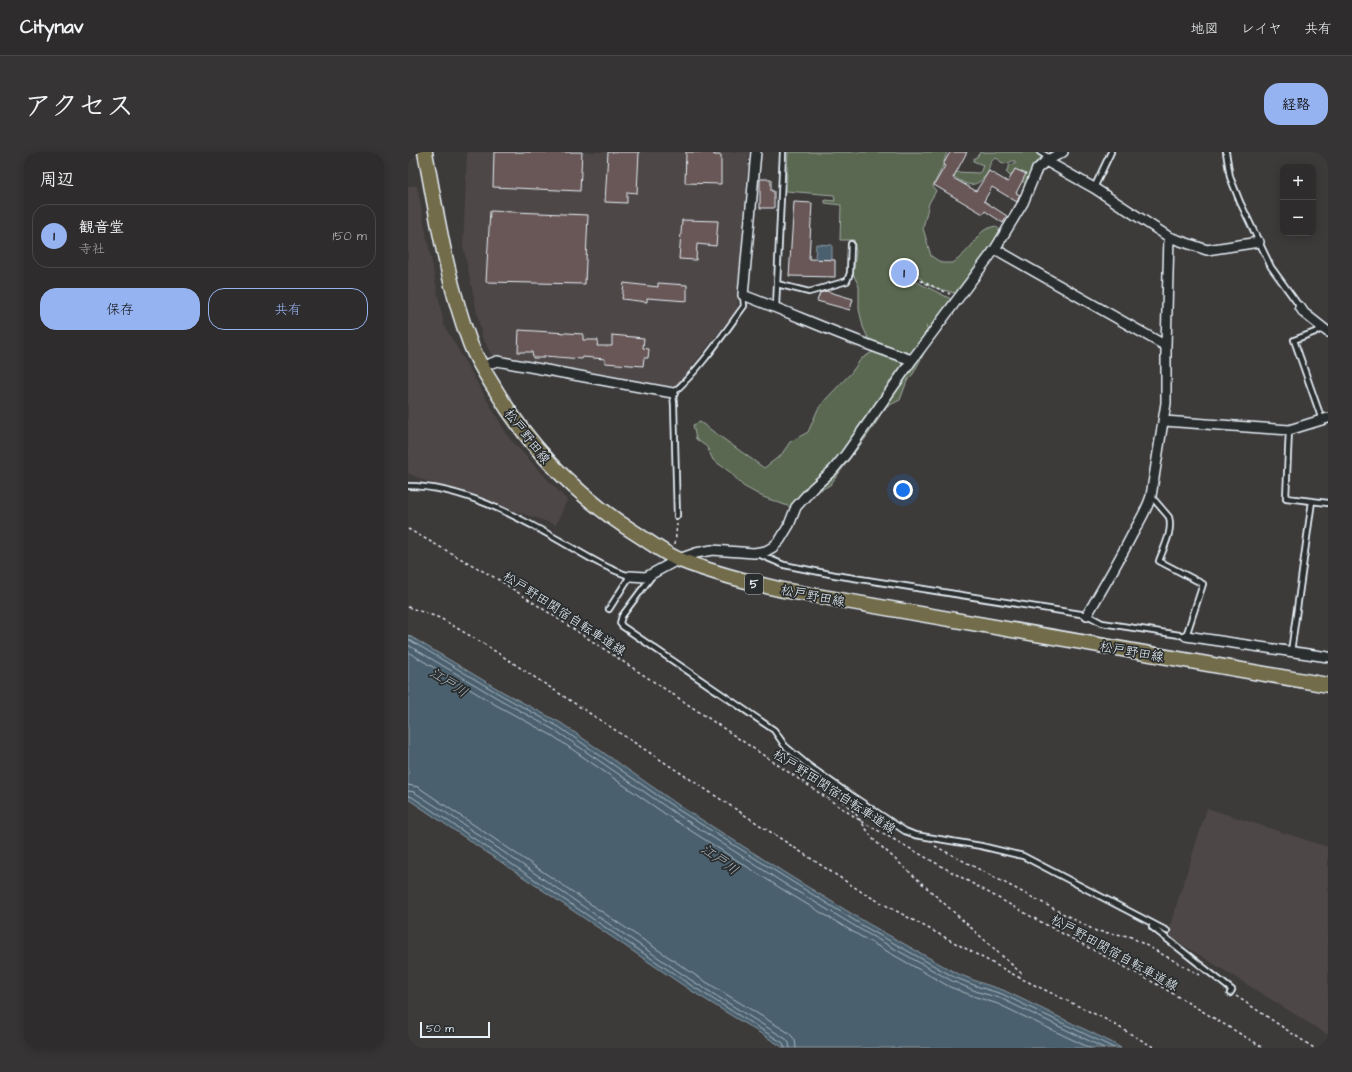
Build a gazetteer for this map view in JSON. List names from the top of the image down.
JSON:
{
  "streets": {
    "main road": ["松戸野田線", "5"],
    "path": ["松戸野田関宿自転車道線"]
  },
  "water": ["江戸川"],
  "scale_bar": "50 m",
  "page": {
    "header": "Citynav",
    "nav": ["地図", "レイヤ", "共有"],
    "title": "アクセス",
    "buttons": [
      "経路",
      ["保存", "共有"]
    ],
    "heading": "周辺",
    "map_buttons": ["+", "−"],
    "list": [
      {
        "mark": "1",
        "name": "観音堂",
        "note": "寺社",
        "value": "150 m"
      }
    ],
    "pins": "1",
    "scale": "50 m"
  }
}
